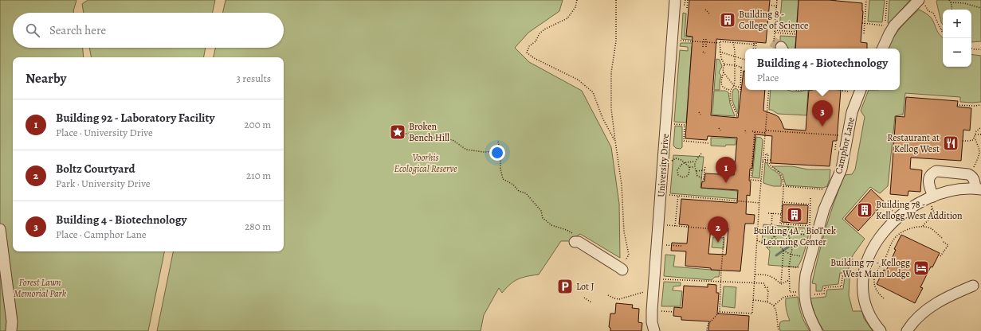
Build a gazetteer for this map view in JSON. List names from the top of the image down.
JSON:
{
  "streets": {
    "street": ["Camphor Lane", "University Drive"]
  },
  "parks": ["Voorhis Ecological Reserve", "Forest Lawn Memorial Park"],
  "places": {
    "building": ["Building 8 - College of Science", "Building 78 - Kellogg West Addition", "Building 4A - BioTrek Learning Center"],
    "place": ["Broken Bench Hill"],
    "restaurant": ["Restaurant at Kellog West"],
    "hotel": ["Building 77 - Kellogg West Main Lodge"],
    "parking": ["Lot J"]
  },
  "page": {
    "map_buttons": ["+", "−"],
    "search": "Search here",
    "popup": ["Building 4 - Biotechnology", "Place"],
    "heading": ["Nearby", "3 results"],
    "list": [
      {
        "mark": "1",
        "name": "Building 92 - Laboratory Facility",
        "note": "Place · University Drive",
        "value": "200 m"
      },
      {
        "mark": "2",
        "name": "Boltz Courtyard",
        "note": "Park · University Drive",
        "value": "210 m"
      },
      {
        "mark": "3",
        "name": "Building 4 - Biotechnology",
        "note": "Place · Camphor Lane",
        "value": "280 m"
      }
    ],
    "pins": ["3", "1", "2"]
  }
}
